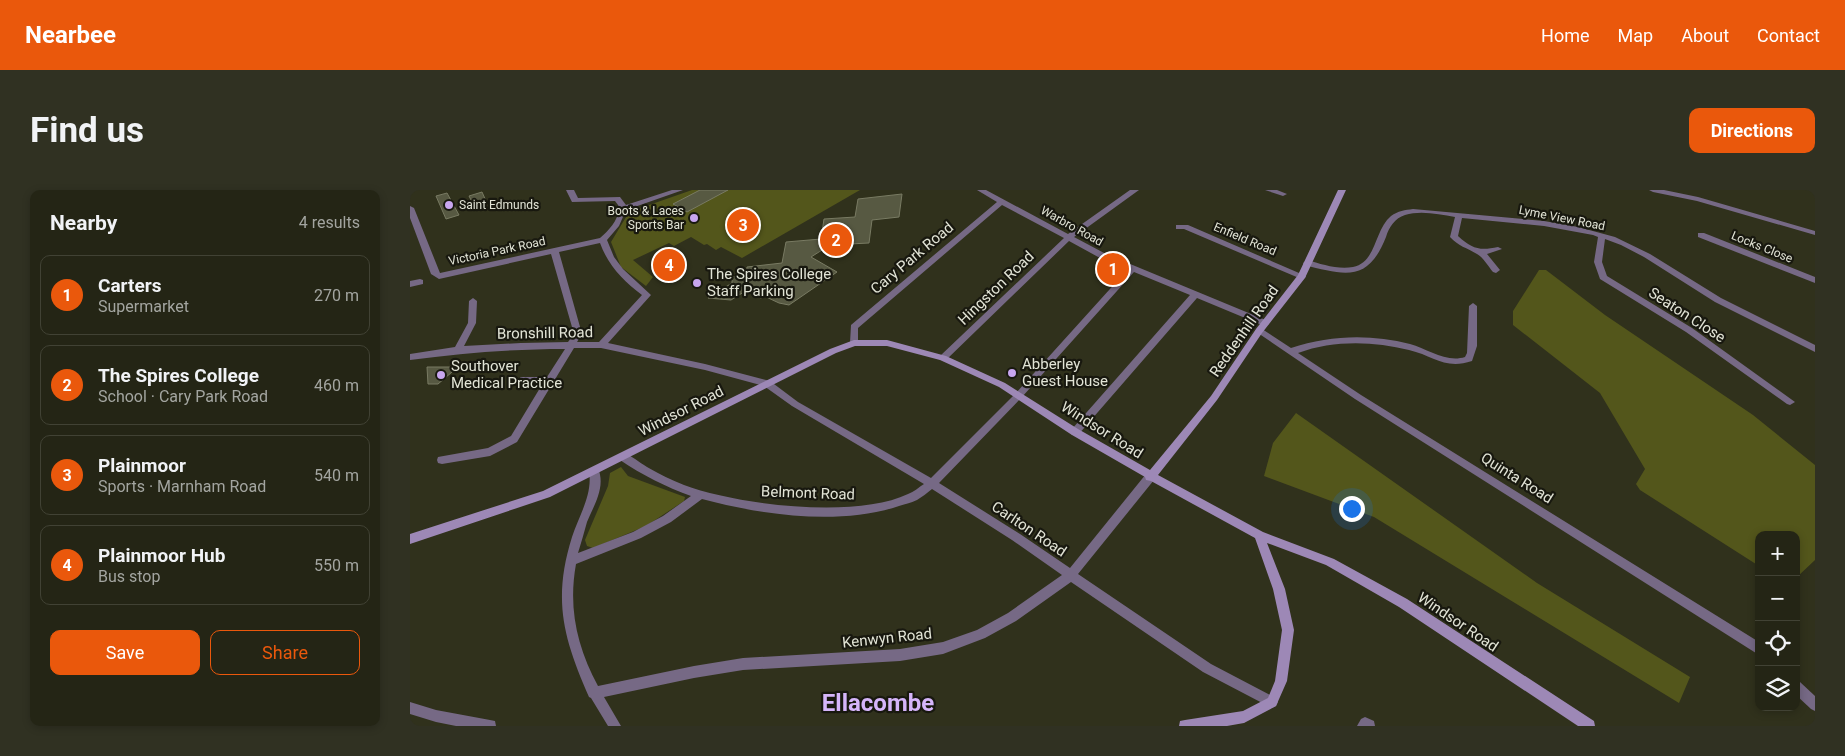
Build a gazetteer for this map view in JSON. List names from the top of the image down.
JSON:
{
  "streets": {
    "street": [
      "Lyme View Road",
      "Warbro Road",
      "Enfield Road",
      "Locks Close",
      "Victoria Park Road",
      "Cary Park Road",
      "Hingston Road",
      "Seaton Close",
      "Reddenhill Road",
      "Bronshill Road",
      "Windsor Road",
      "Quinta Road",
      "Belmont Road",
      "Carlton Road",
      "Kenwyn Road"
    ]
  },
  "crossings": [
    ["Lyme View Road", "Seaton Close"],
    ["Lyme View Road", "Reddenhill Road"],
    ["Warbro Road", "Cary Park Road"],
    ["Warbro Road", "Hingston Road"],
    ["Warbro Road", "Reddenhill Road"],
    ["Warbro Road", "Quinta Road"],
    ["Warbro Road", "Belmont Road"],
    ["Enfield Road", "Reddenhill Road"],
    ["Cary Park Road", "Windsor Road"],
    ["Hingston Road", "Windsor Road"],
    ["Reddenhill Road", "Windsor Road"],
    ["Reddenhill Road", "Quinta Road"],
    ["Reddenhill Road", "Kenwyn Road"],
    ["Bronshill Road", "Windsor Road"],
    ["Bronshill Road", "Carlton Road"],
    ["Windsor Road", "Belmont Road"],
    ["Windsor Road", "Carlton Road"],
    ["Windsor Road", "Kenwyn Road"],
    ["Belmont Road", "Carlton Road"],
    ["Carlton Road", "Kenwyn Road"]
  ],
  "districts": ["Ellacombe"],
  "places": [
    "Saint Edmunds",
    "Boots & Laces Sports Bar",
    "The Spires College Staff Parking",
    "Abberley Guest House",
    "Southover Medical Practice"
  ],
  "page": {
    "header": "Nearbee",
    "nav": [
      "Home",
      "Map",
      "About",
      "Contact"
    ],
    "buttons": [
      "Directions",
      ["Save", "Share"]
    ],
    "title": "Find us",
    "heading": ["Nearby", "4 results"],
    "pins": [
      "3",
      "2",
      "4",
      "1"
    ],
    "list": [
      {
        "mark": "1",
        "name": "Carters",
        "note": "Supermarket",
        "value": "270 m"
      },
      {
        "mark": "2",
        "name": "The Spires College",
        "note": "School · Cary Park Road",
        "value": "460 m"
      },
      {
        "mark": "3",
        "name": "Plainmoor",
        "note": "Sports · Marnham Road",
        "value": "540 m"
      },
      {
        "mark": "4",
        "name": "Plainmoor Hub",
        "note": "Bus stop",
        "value": "550 m"
      }
    ],
    "map_buttons": ["+", "−"]
  }
}
